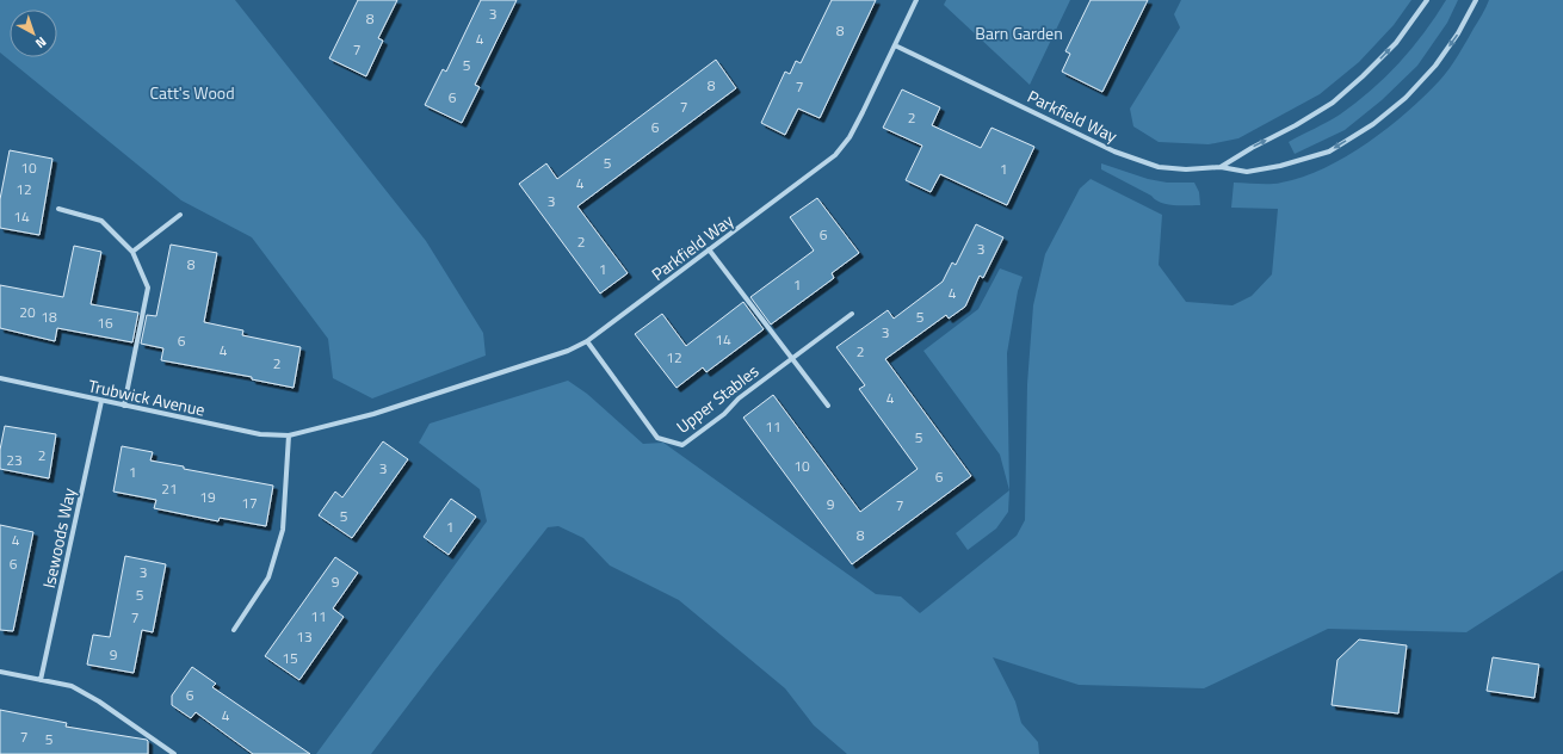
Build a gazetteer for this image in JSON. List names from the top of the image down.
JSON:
{
  "streets": {
    "street": [
      "Parkfield Way",
      "Trubwick Avenue",
      "Upper Stables",
      "Isewoods Way"
    ]
  },
  "crossings": [
    ["Parkfield Way", "Trubwick Avenue"],
    ["Parkfield Way", "Upper Stables"],
    ["Trubwick Avenue", "Isewoods Way"]
  ],
  "parks": ["Barn Garden", "Catt's Wood"],
  "house_numbers": [
    "3",
    "8",
    "8",
    "4",
    "7",
    "5",
    "8",
    "7",
    "6",
    "7",
    "2",
    "6",
    "5",
    "10",
    "1",
    "4",
    "12",
    "3",
    "14",
    "6",
    "2",
    "3",
    "8",
    "1",
    "1",
    "4",
    "20",
    "18",
    "5",
    "16",
    "3",
    "14",
    "6",
    "4",
    "2",
    "12",
    "2",
    "4",
    "11",
    "5",
    "2",
    "23",
    "10",
    "3",
    "1",
    "6",
    "21",
    "19",
    "17",
    "9",
    "7",
    "5",
    "1",
    "8",
    "4",
    "6",
    "3",
    "9",
    "5",
    "11",
    "7",
    "13",
    "9",
    "15",
    "6",
    "4",
    "7",
    "5"
  ],
  "north": "bottom right"
}
